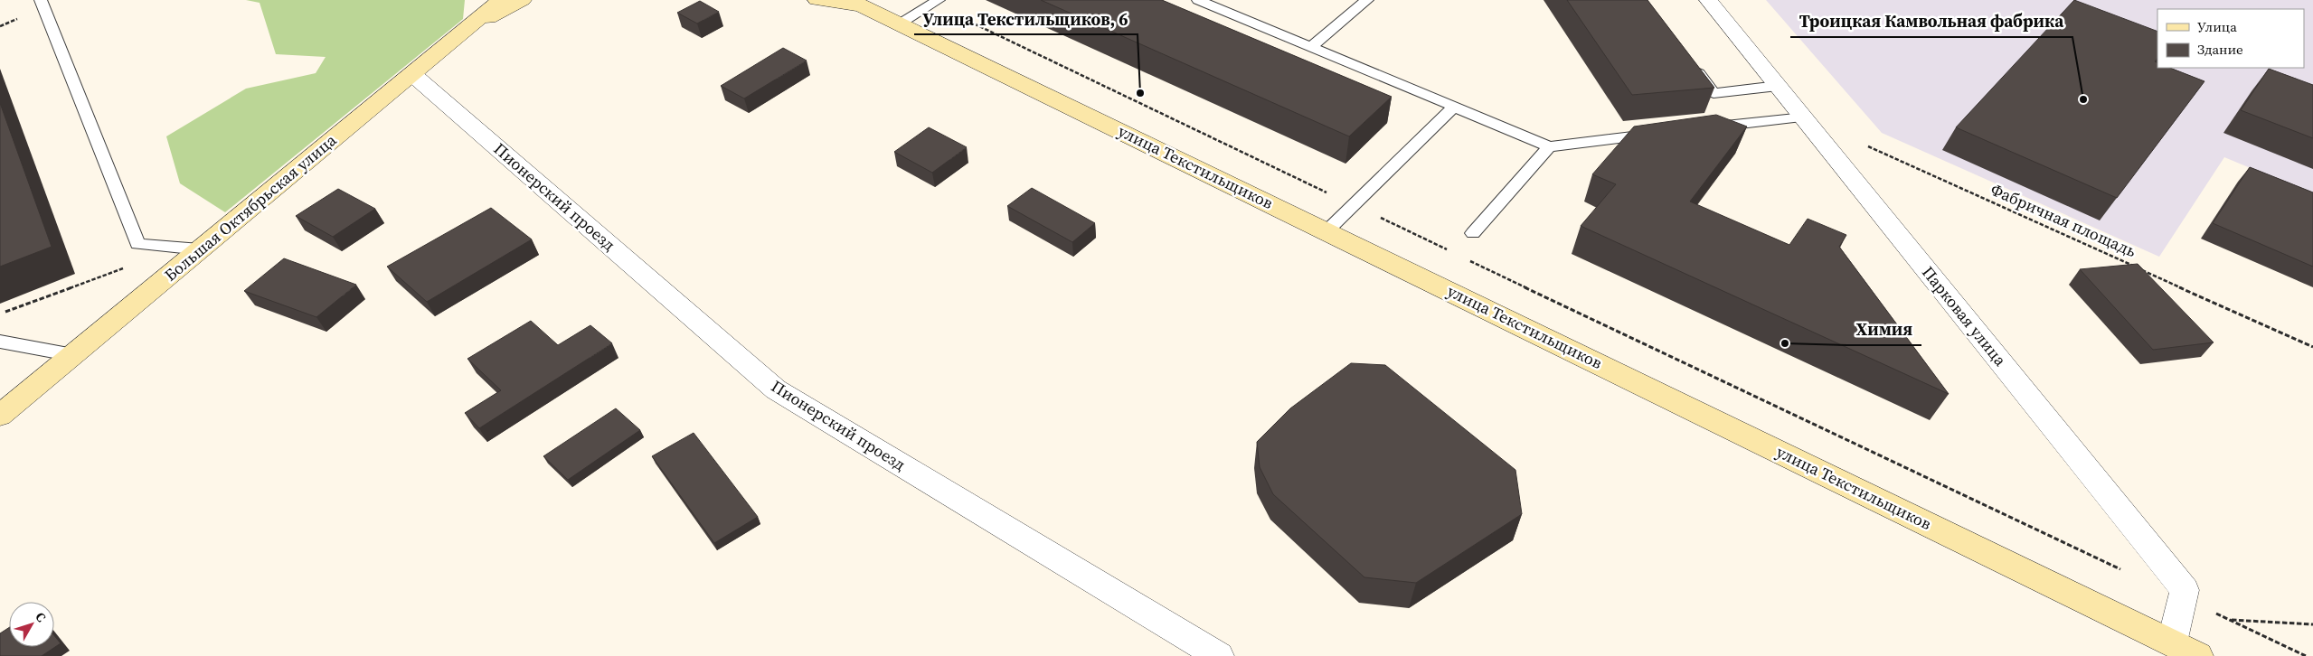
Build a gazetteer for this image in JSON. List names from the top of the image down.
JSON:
{
  "streets": {
    "main road": ["улица Текстильщиков", "Большая Октябрьская улица"],
    "street": ["Пионерский проезд", "Парковая улица"],
    "path": ["Фабричная площадь"]
  },
  "crossings": [
    ["улица Текстильщиков", "Парковая улица"],
    ["Пионерский проезд", "Большая Октябрьская улица"]
  ],
  "places": ["Улица Текстильщиков, 6", "Троицкая Камвольная фабрика", "Химия"],
  "legend": ["Улица", "Здание"],
  "north": "top right"
}
